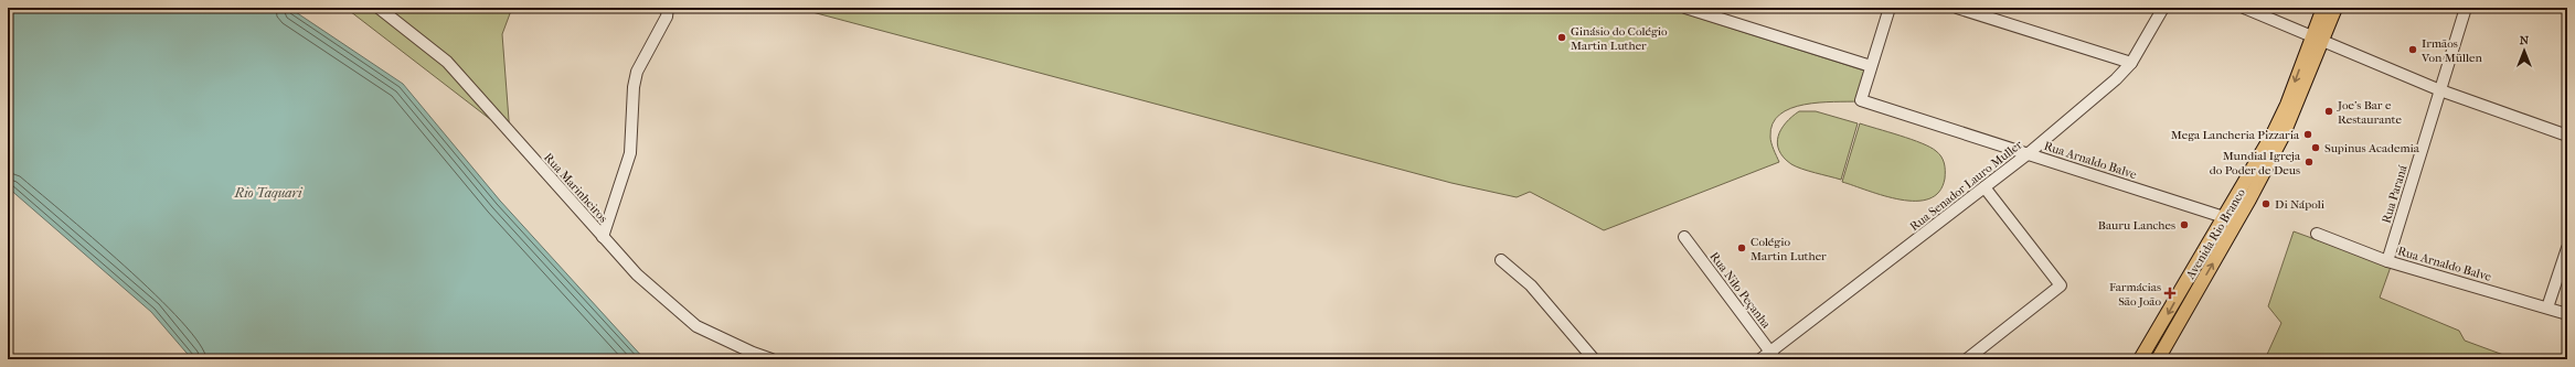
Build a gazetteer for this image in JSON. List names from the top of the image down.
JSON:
{
  "streets": {
    "main road": ["Avenida Rio Branco"],
    "street": [
      "Rua Arnaldo Balve",
      "Rua Senador Lauro Muller",
      "Rua Marinheiros",
      "Rua Paraná",
      "Rua Nilo Peçanha"
    ]
  },
  "crossings": [
    ["Rua Arnaldo Balve", "Rua Senador Lauro Muller"],
    ["Rua Arnaldo Balve", "Rua Paraná"],
    ["Rua Arnaldo Balve", "Avenida Rio Branco"],
    ["Rua Senador Lauro Muller", "Rua Nilo Peçanha"]
  ],
  "water": ["Rio Taquari"],
  "places": {
    "other": [
      "Ginásio do Colégio Martin Luther",
      "Irmãos Von Müllen",
      "Joe's Bar e Restaurante",
      "Mega Lancheria Pizzaria",
      "Supinus Academia",
      "Mundial Igreja do Poder de Deus",
      "Di Nápoli",
      "Bauru Lanches",
      "Colégio Martin Luther"
    ],
    "health": ["Farmácias São João"]
  },
  "north": "top"
}
